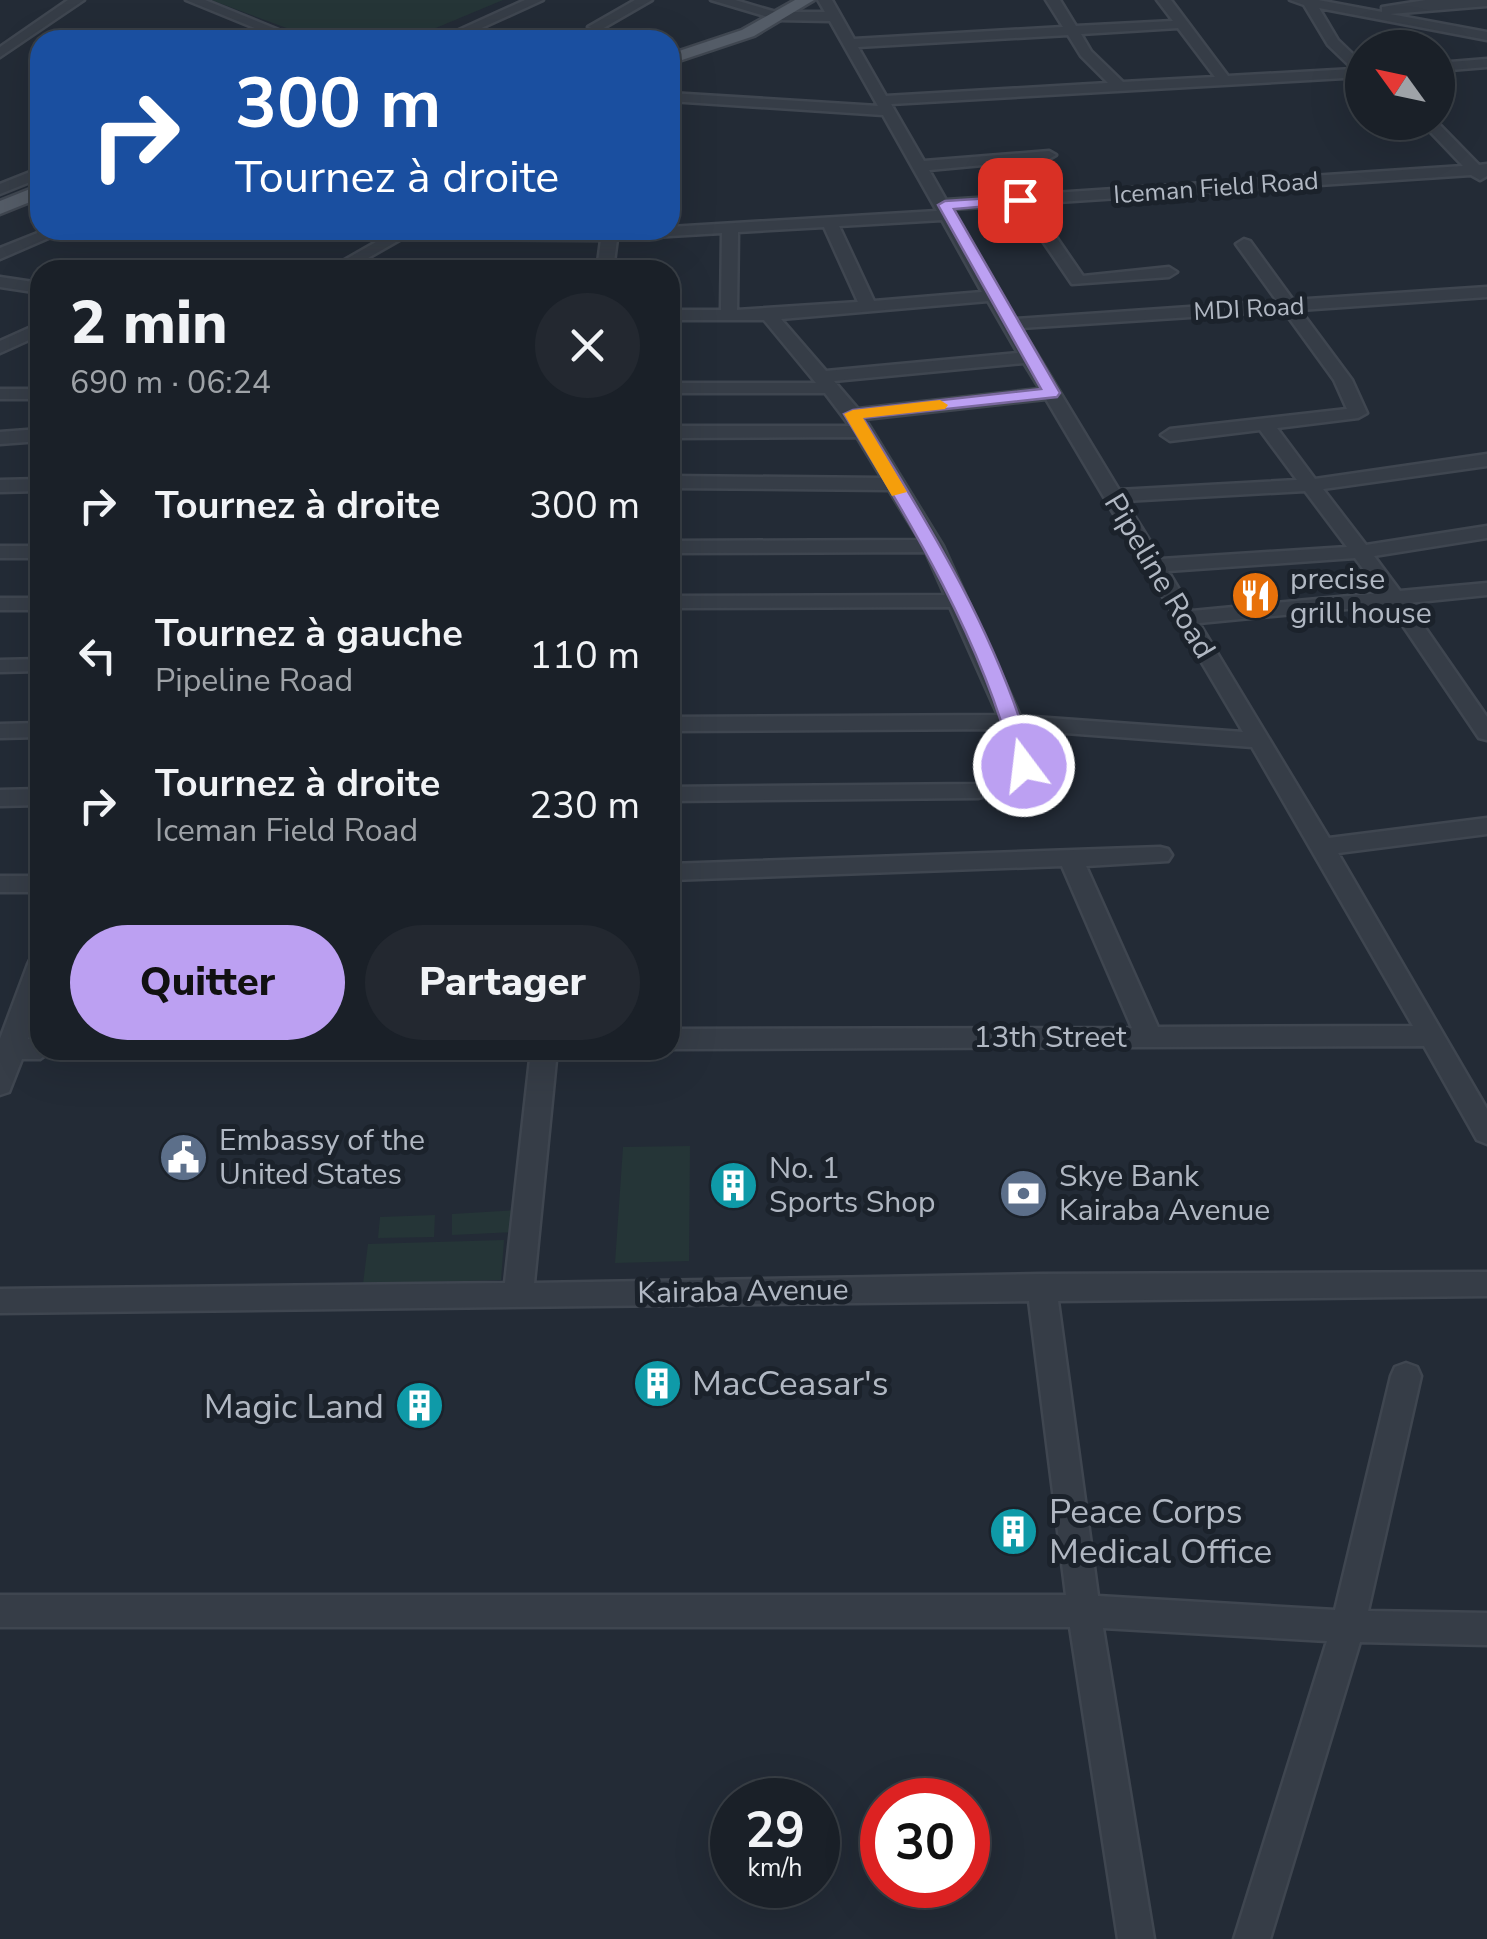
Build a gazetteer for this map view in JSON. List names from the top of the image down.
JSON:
{
  "streets": {
    "street": [
      "Iceman Field Road",
      "MDI Road",
      "Pipeline Road",
      "13th Street",
      "Kairaba Avenue"
    ]
  },
  "crossings": [
    ["Iceman Field Road", "Pipeline Road"],
    ["MDI Road", "Pipeline Road"],
    ["Pipeline Road", "13th Street"]
  ],
  "places": {
    "restaurant": ["precise grill house"],
    "public building": ["Embassy of the United States"],
    "building": [
      "No. 1 Sports Shop",
      "MacCeasar's",
      "Magic Land",
      "Peace Corps Medical Office"
    ],
    "bank": ["Skye Bank Kairaba Avenue"]
  },
  "north": "top left",
  "page": {
    "turn": ["300 m", "Tournez à droite"],
    "heading": ["2 min", "690 m · 06:24"],
    "list": [
      {
        "name": "Tournez à droite",
        "value": "300 m"
      },
      {
        "name": "Tournez à gauche",
        "note": "Pipeline Road",
        "value": "110 m"
      },
      {
        "name": "Tournez à droite",
        "note": "Iceman Field Road",
        "value": "230 m"
      }
    ],
    "buttons": ["Quitter", "Partager"],
    "speed": "29 km/h",
    "limit": "30"
  }
}
